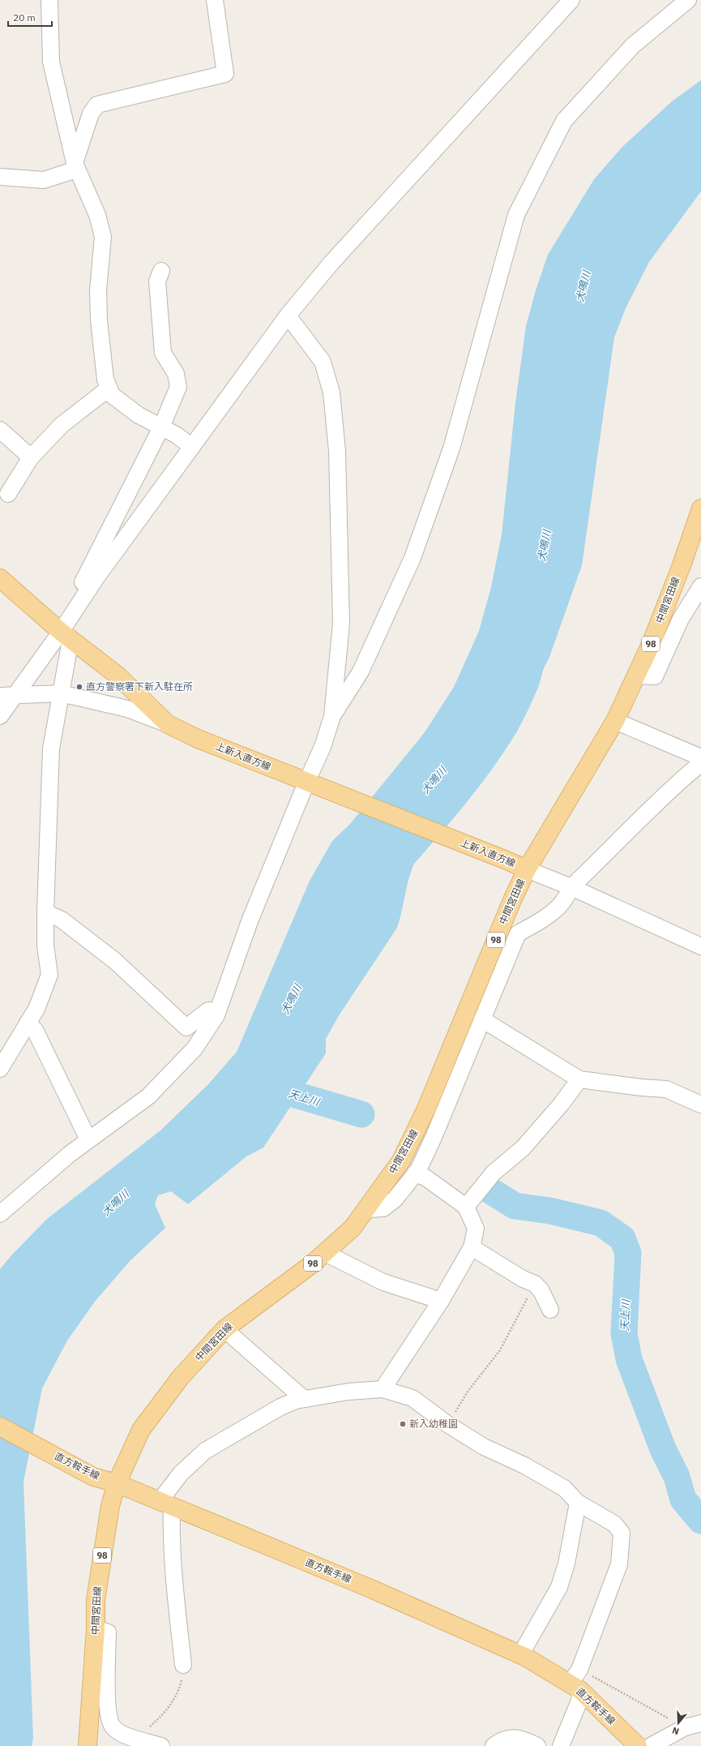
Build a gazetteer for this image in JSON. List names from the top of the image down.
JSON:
{
  "streets": {
    "main road": [
      "中間宮田線",
      "98",
      "上新入直方線",
      "直方鞍手線"
    ]
  },
  "crossings": [
    ["中間宮田線", "上新入直方線"],
    ["中間宮田線", "直方鞍手線"]
  ],
  "water": ["犬鳴川", "天上川"],
  "places": ["直方警察署下新入駐在所", "新入幼稚園"],
  "scale_bar": "20 m",
  "north": "bottom"
}
